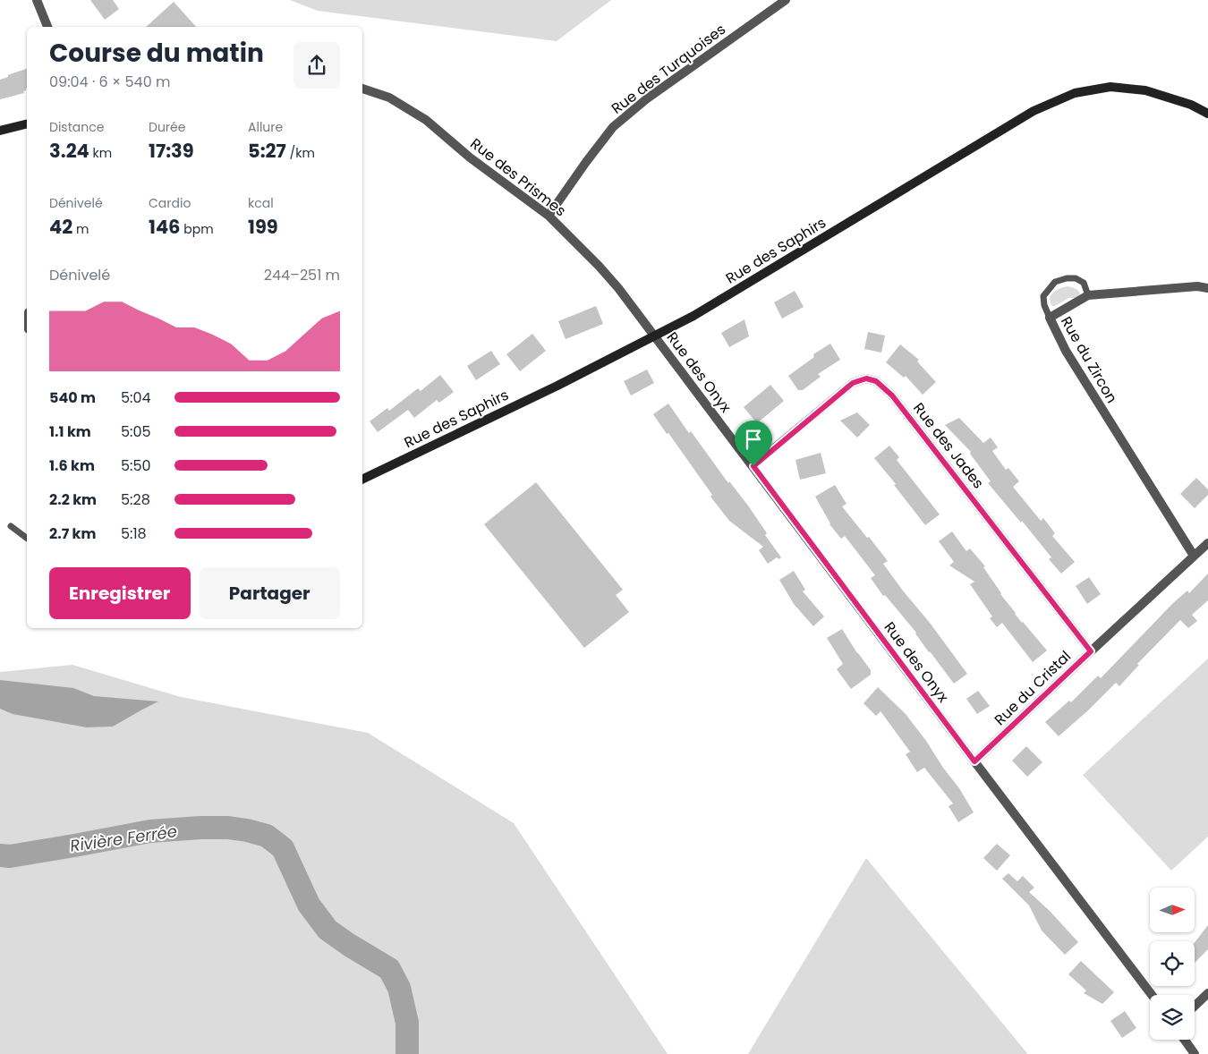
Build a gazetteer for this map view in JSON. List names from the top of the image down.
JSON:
{
  "streets": {
    "street": [
      "Rue des Turquoises",
      "Rue des Prismes",
      "Rue des Saphirs",
      "Rue du Zircon",
      "Rue des Onyx",
      "Rue des Jades",
      "Rue du Cristal"
    ]
  },
  "crossings": [
    ["Rue des Turquoises", "Rue des Prismes"],
    ["Rue des Prismes", "Rue des Saphirs"],
    ["Rue des Prismes", "Rue des Onyx"],
    ["Rue des Saphirs", "Rue des Onyx"],
    ["Rue du Zircon", "Rue du Cristal"],
    ["Rue des Onyx", "Rue des Jades"],
    ["Rue des Onyx", "Rue du Cristal"],
    ["Rue des Jades", "Rue du Cristal"]
  ],
  "water": ["Rivière Ferrée"],
  "north": "right",
  "page": {
    "heading": ["Course du matin", "09:04 · 6 × 540 m"],
    "stats": [
      ["Distance", "3.24 km"],
      ["Durée", "17:39"],
      ["Allure", "5:27 /km"],
      ["Dénivelé", "42 m"],
      ["Cardio", "146 bpm"],
      ["kcal", "199"]
    ],
    "chart": ["Dénivelé", "244–251 m"],
    "list": [
      {
        "name": "540 m",
        "note": "5:04"
      },
      {
        "name": "1.1 km",
        "note": "5:05"
      },
      {
        "name": "1.6 km",
        "note": "5:50"
      },
      {
        "name": "2.2 km",
        "note": "5:28"
      },
      {
        "name": "2.7 km",
        "note": "5:18"
      }
    ],
    "buttons": ["Enregistrer", "Partager"]
  }
}
